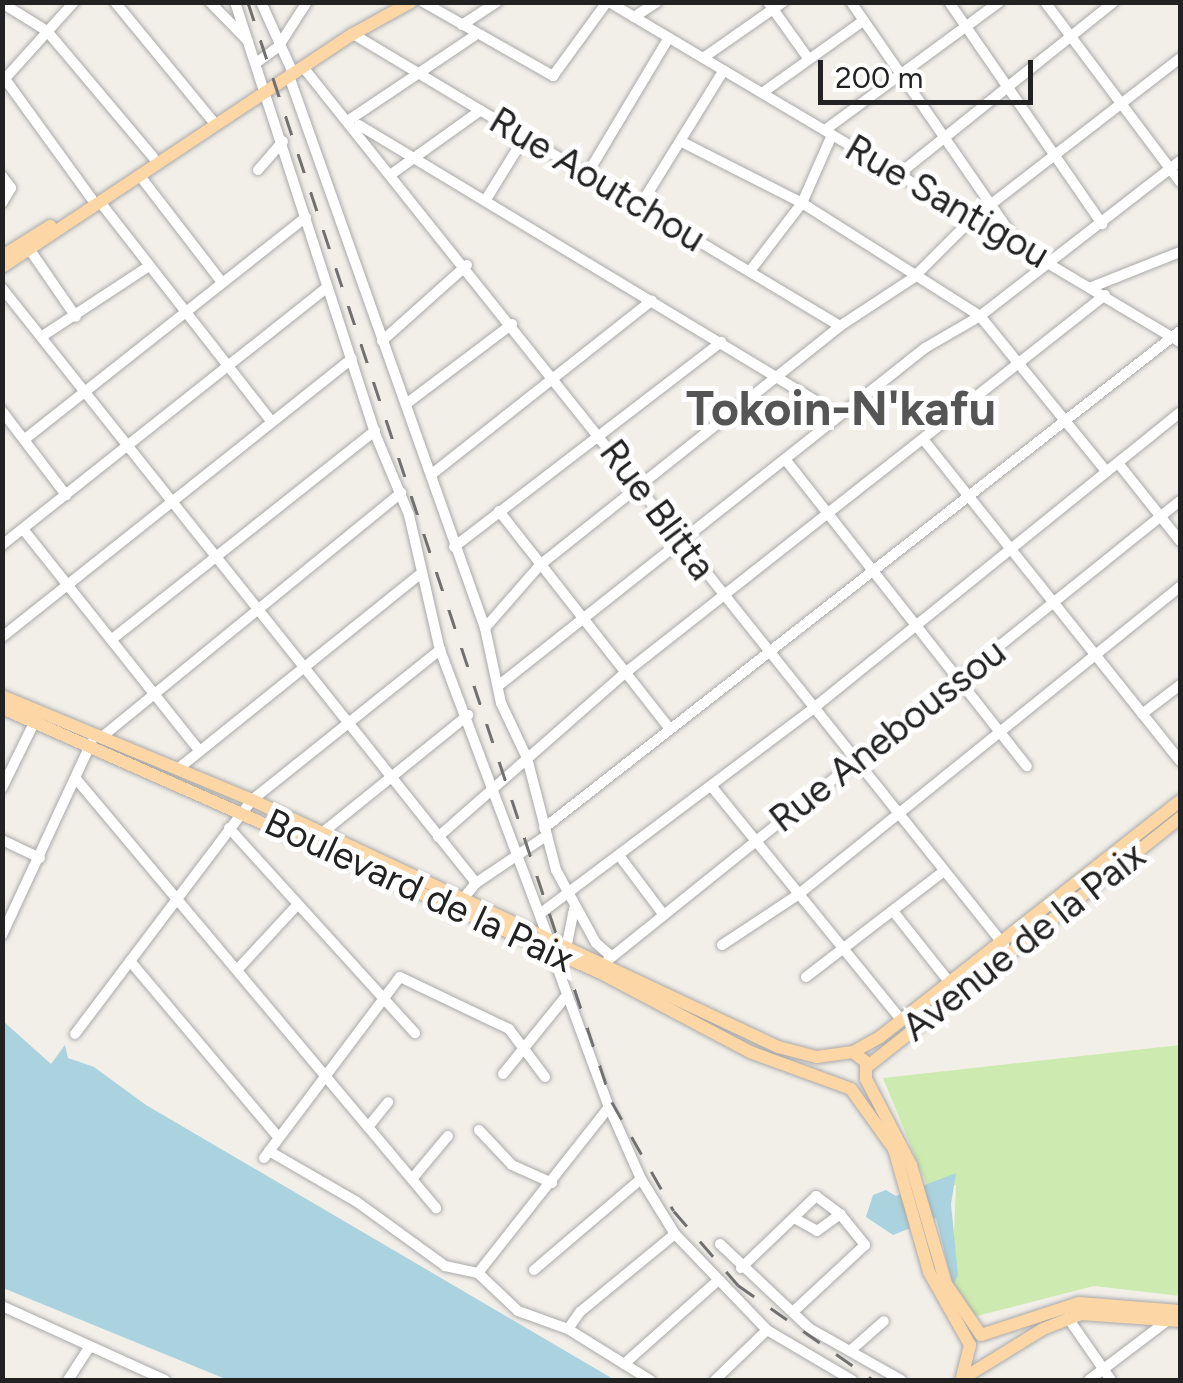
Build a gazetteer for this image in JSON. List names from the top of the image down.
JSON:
{
  "streets": {
    "main road": ["Boulevard de la Paix", "Avenue de la Paix"],
    "street": [
      "Rue Aoutchou",
      "Rue Santigou",
      "Rue Blitta",
      "Rue Aneboussou"
    ]
  },
  "crossings": [
    ["Rue Blitta", "Rue Aneboussou"],
    ["Rue Blitta", "Avenue de la Paix"],
    ["Rue Aneboussou", "Boulevard de la Paix"],
    ["Boulevard de la Paix", "Avenue de la Paix"]
  ],
  "districts": ["Tokoin-N'kafu"],
  "scale_bar": "200 m"
}
